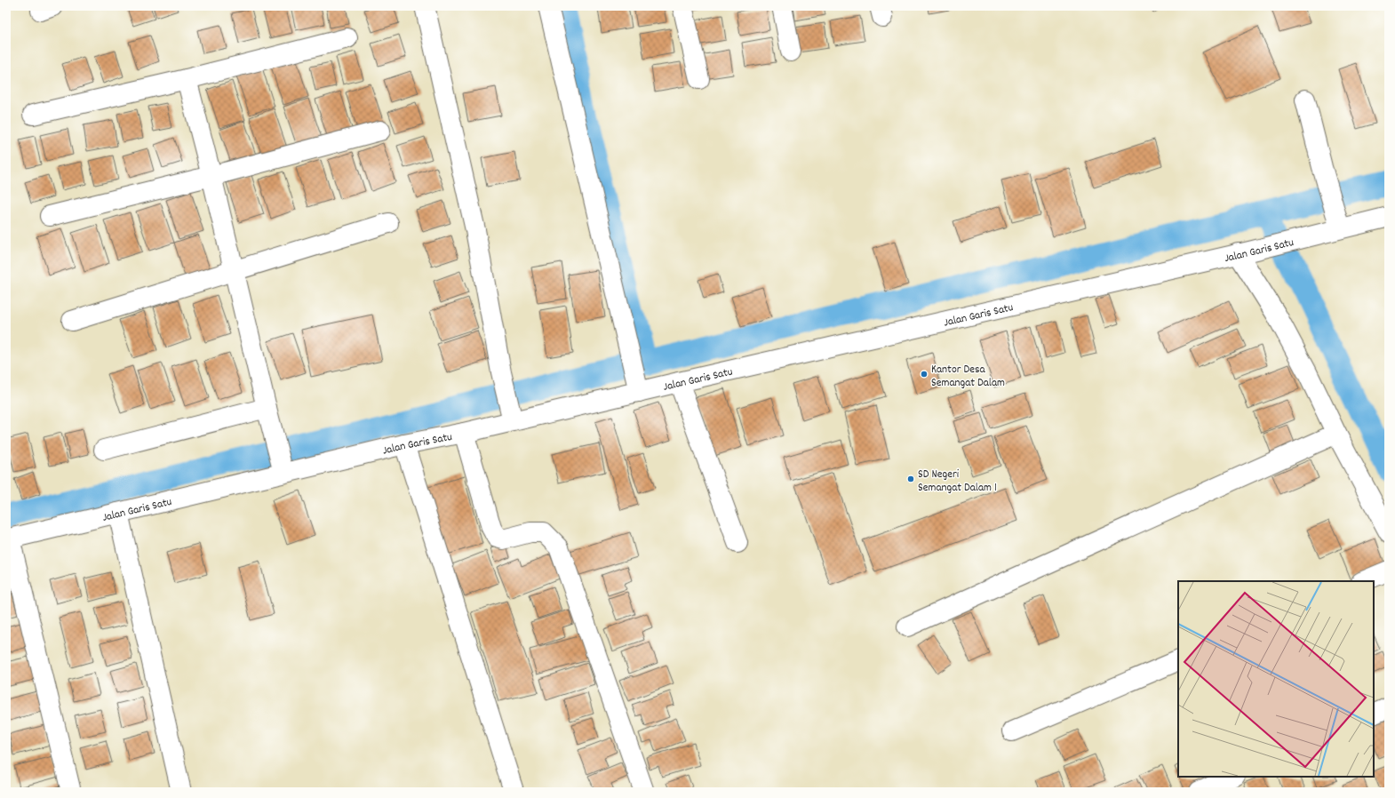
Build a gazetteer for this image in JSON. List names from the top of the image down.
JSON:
{
  "streets": {
    "street": ["Jalan Garis Satu"]
  },
  "places": ["Kantor Desa Semangat Dalam", "SD Negeri Semangat Dalam 1"]
}
